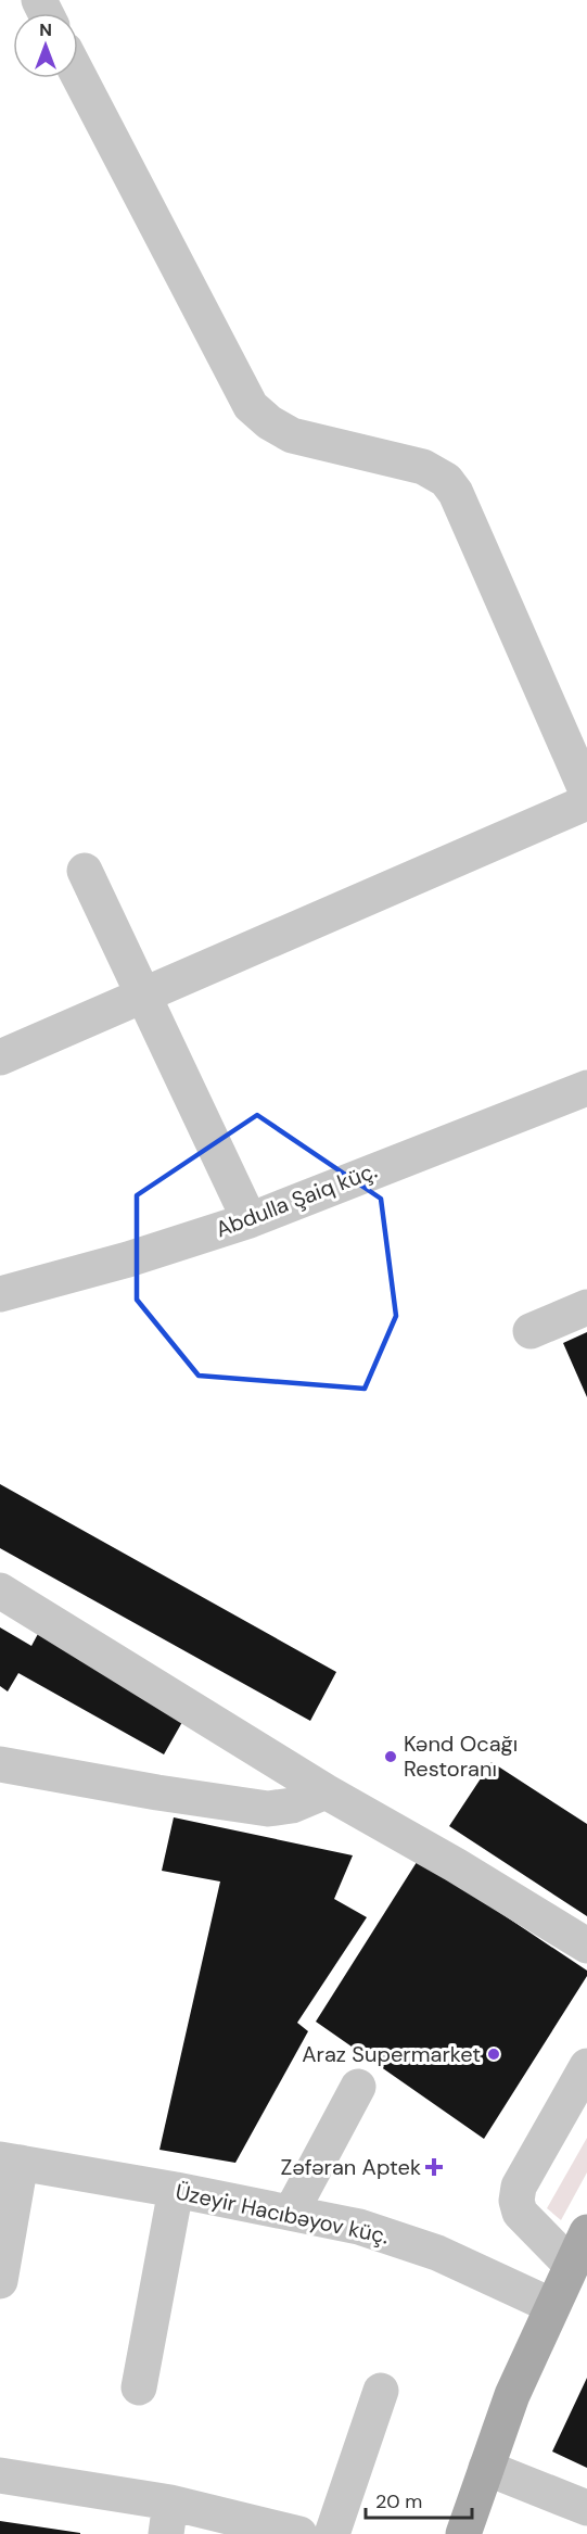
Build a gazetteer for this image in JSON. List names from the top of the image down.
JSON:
{
  "streets": {
    "street": ["Abdulla Şaiq küç.", "Üzeyir Hacıbəyov küç."]
  },
  "places": {
    "other": ["Kənd Ocağı Restoranı", "Araz Supermarket"],
    "health": ["Zəfəran Aptek"]
  },
  "scale_bar": "20 m",
  "north": "top"
}
